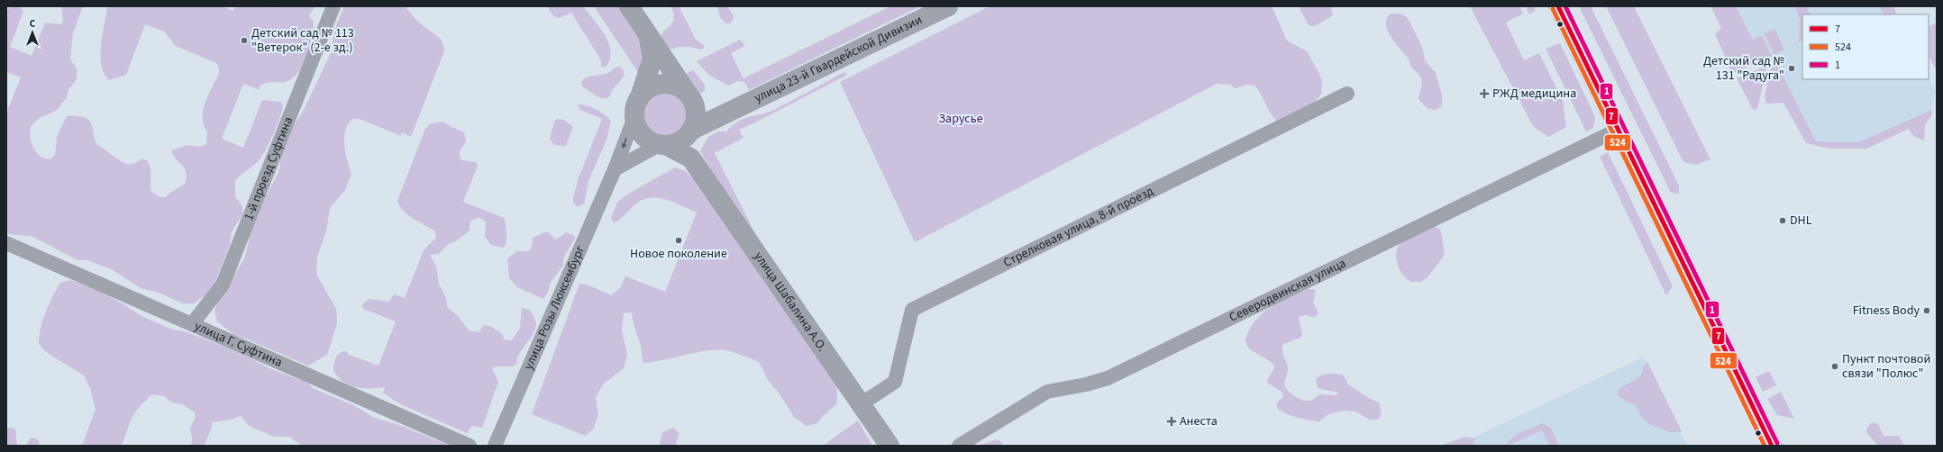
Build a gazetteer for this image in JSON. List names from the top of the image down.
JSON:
{
  "streets": {
    "street": [
      "улица 23-й Гвардейской Дивизии",
      "1-й проезд Суфтина",
      "Стрелковая улица, 8-й проезд",
      "Северодвинская улица",
      "улица Шабалина А.О.",
      "улица Розы Люксембург",
      "улица Г. Суфтина"
    ]
  },
  "crossings": [
    ["улица 23-й Гвардейской Дивизии", "улица Розы Люксембург"],
    ["1-й проезд Суфтина", "улица Г. Суфтина"],
    ["Стрелковая улица, 8-й проезд", "улица Шабалина А.О."]
  ],
  "parks": ["Зарусье"],
  "places": {
    "other": [
      "Детский сад № 113 \"Ветерок\" (2-е зд.)",
      "Детский сад № 131 \"Радуга\"",
      "DHL",
      "Новое поколение",
      "Fitness Body",
      "Пункт почтовой связи \"Полюс\""
    ],
    "health": ["РЖД медицина", "Анеста"]
  },
  "lines": ["transit line 7", "transit line 1", "transit line 524"],
  "legend": ["7", "524", "1"],
  "north": "top"
}
